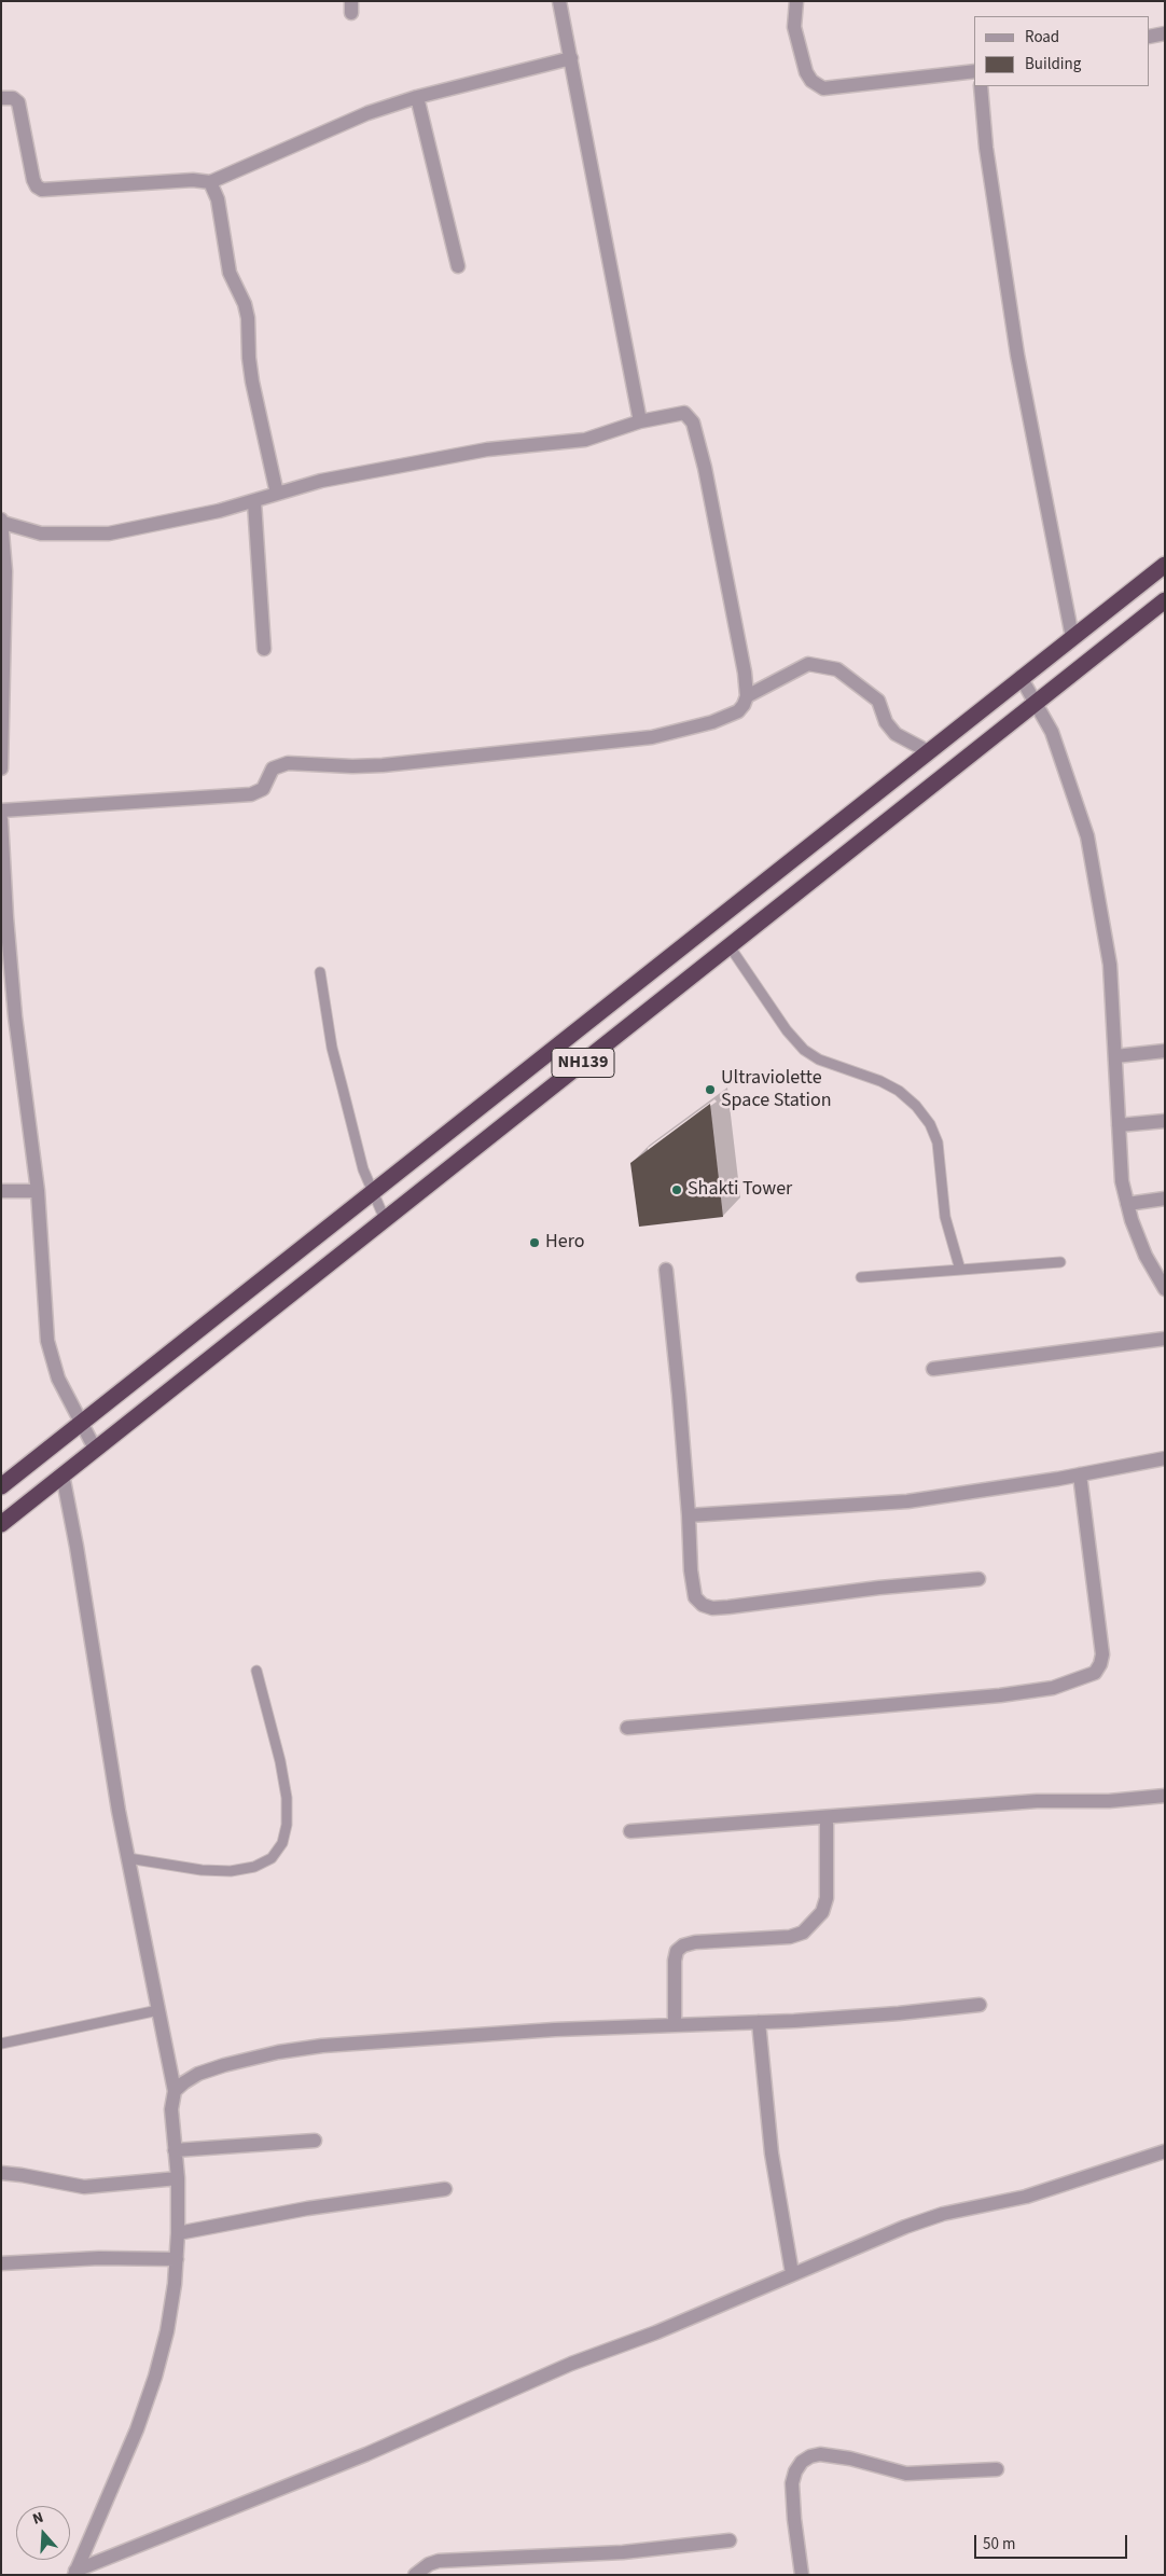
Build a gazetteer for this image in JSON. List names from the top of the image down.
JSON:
{
  "streets": {
    "highway": ["NH139"]
  },
  "places": ["Ultraviolette Space Station", "Shakti Tower", "Hero"],
  "legend": ["Road", "Building"],
  "scale_bar": "50 m",
  "north": "top"
}
